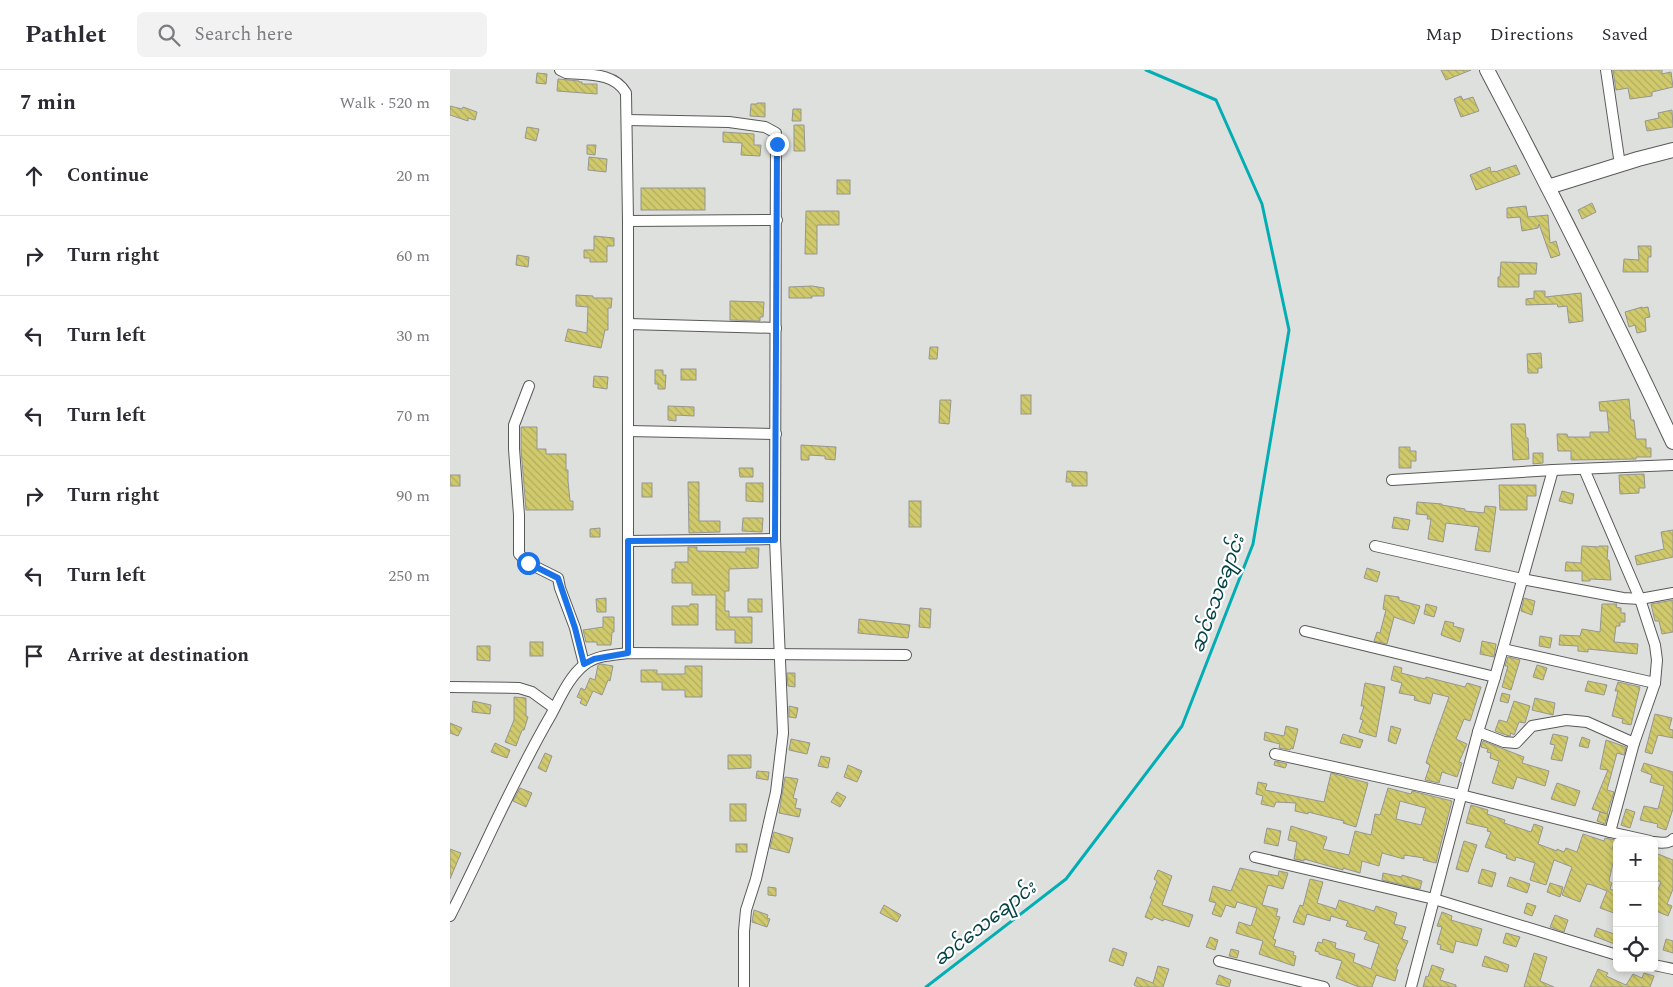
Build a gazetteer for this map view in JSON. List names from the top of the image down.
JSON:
{
  "water": ["ဆင်သေချောင်း"],
  "page": {
    "header": "Pathlet",
    "search": "Search here",
    "nav": ["Map", "Directions", "Saved"],
    "heading": ["7 min", "Walk · 520 m"],
    "list": [
      ["Continue", "20 m"],
      ["Turn right", "60 m"],
      ["Turn left", "30 m"],
      ["Turn left", "70 m"],
      ["Turn right", "90 m"],
      ["Turn left", "250 m"],
      "Arrive at destination"
    ],
    "map_buttons": ["+", "−"]
  }
}
